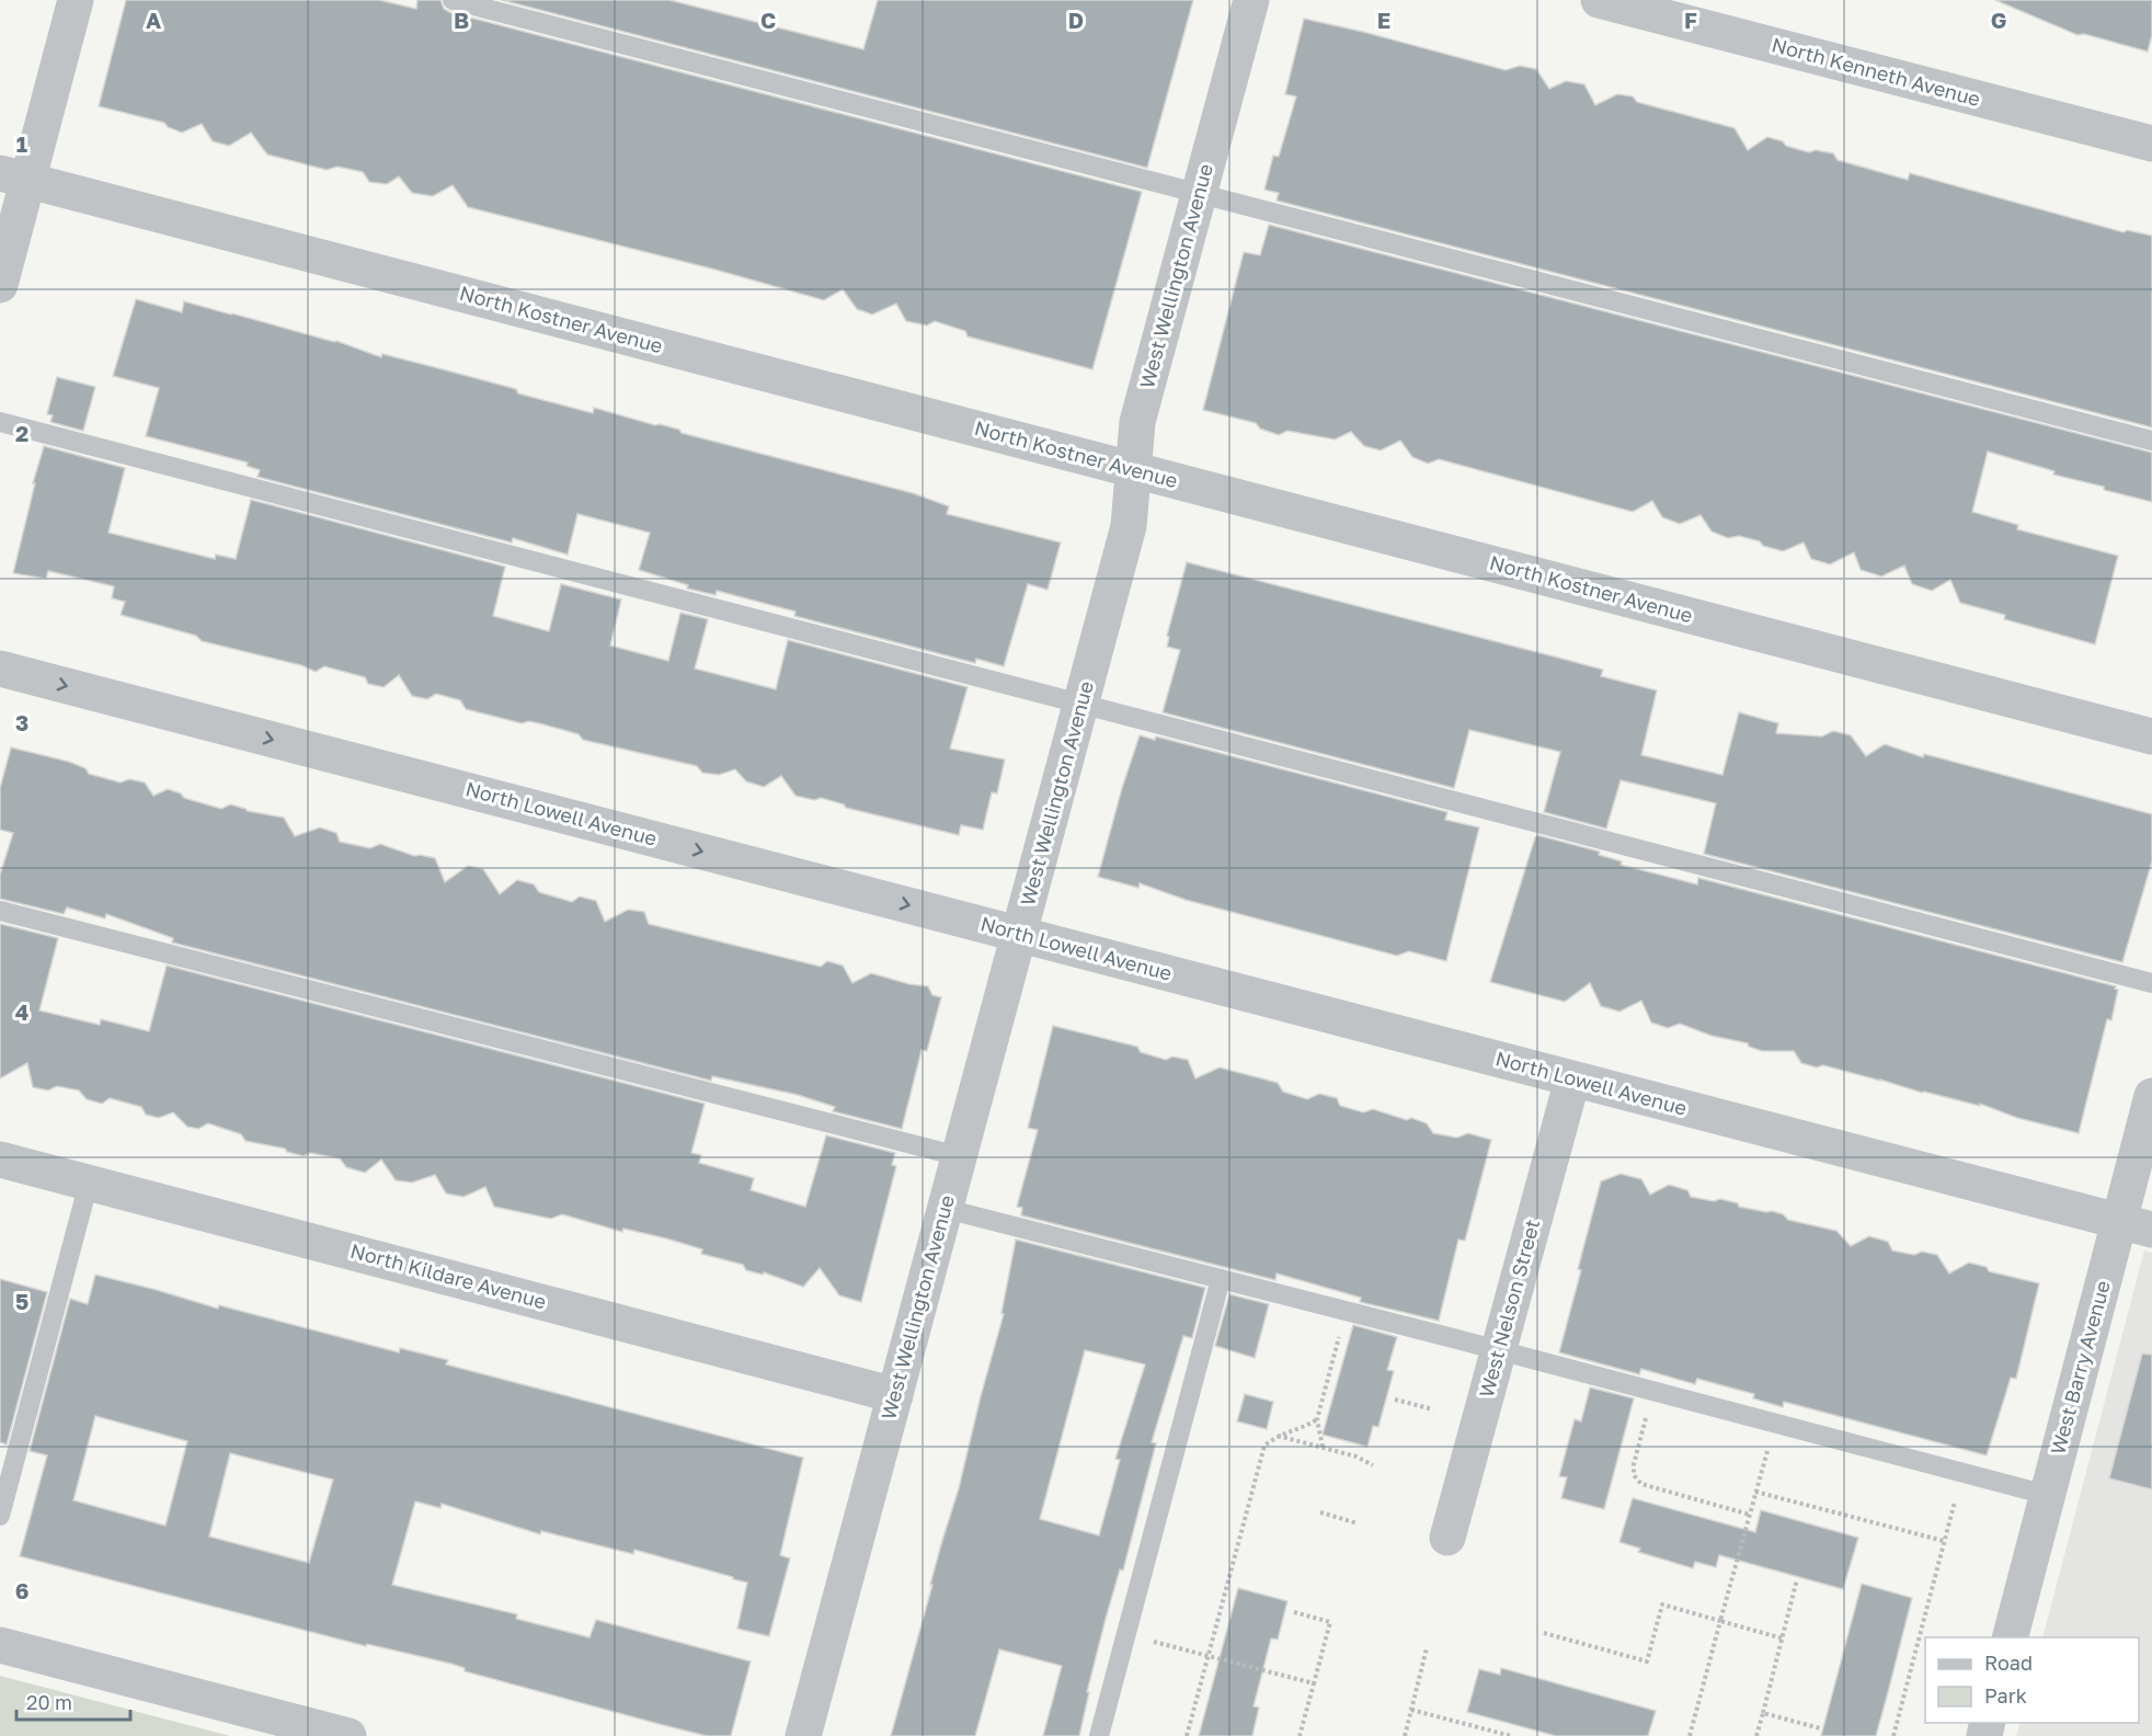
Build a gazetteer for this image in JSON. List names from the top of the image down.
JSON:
{
  "streets": {
    "street": [
      "North Kenneth Avenue",
      "West Wellington Avenue",
      "North Kostner Avenue",
      "North Lowell Avenue",
      "North Kildare Avenue",
      "West Nelson Street",
      "West Barry Avenue"
    ]
  },
  "crossings": [
    ["West Wellington Avenue", "North Kostner Avenue"],
    ["West Wellington Avenue", "North Lowell Avenue"],
    ["West Wellington Avenue", "North Kildare Avenue"],
    ["North Lowell Avenue", "West Nelson Street"],
    ["North Lowell Avenue", "West Barry Avenue"]
  ],
  "one_way": ["North Lowell Avenue"],
  "legend": ["Road", "Park"],
  "scale_bar": "20 m",
  "grid": {
    "columns": [
      "A",
      "B",
      "C",
      "D",
      "E",
      "F",
      "G"
    ],
    "rows": [
      "1",
      "2",
      "3",
      "4",
      "5",
      "6"
    ]
  }
}
